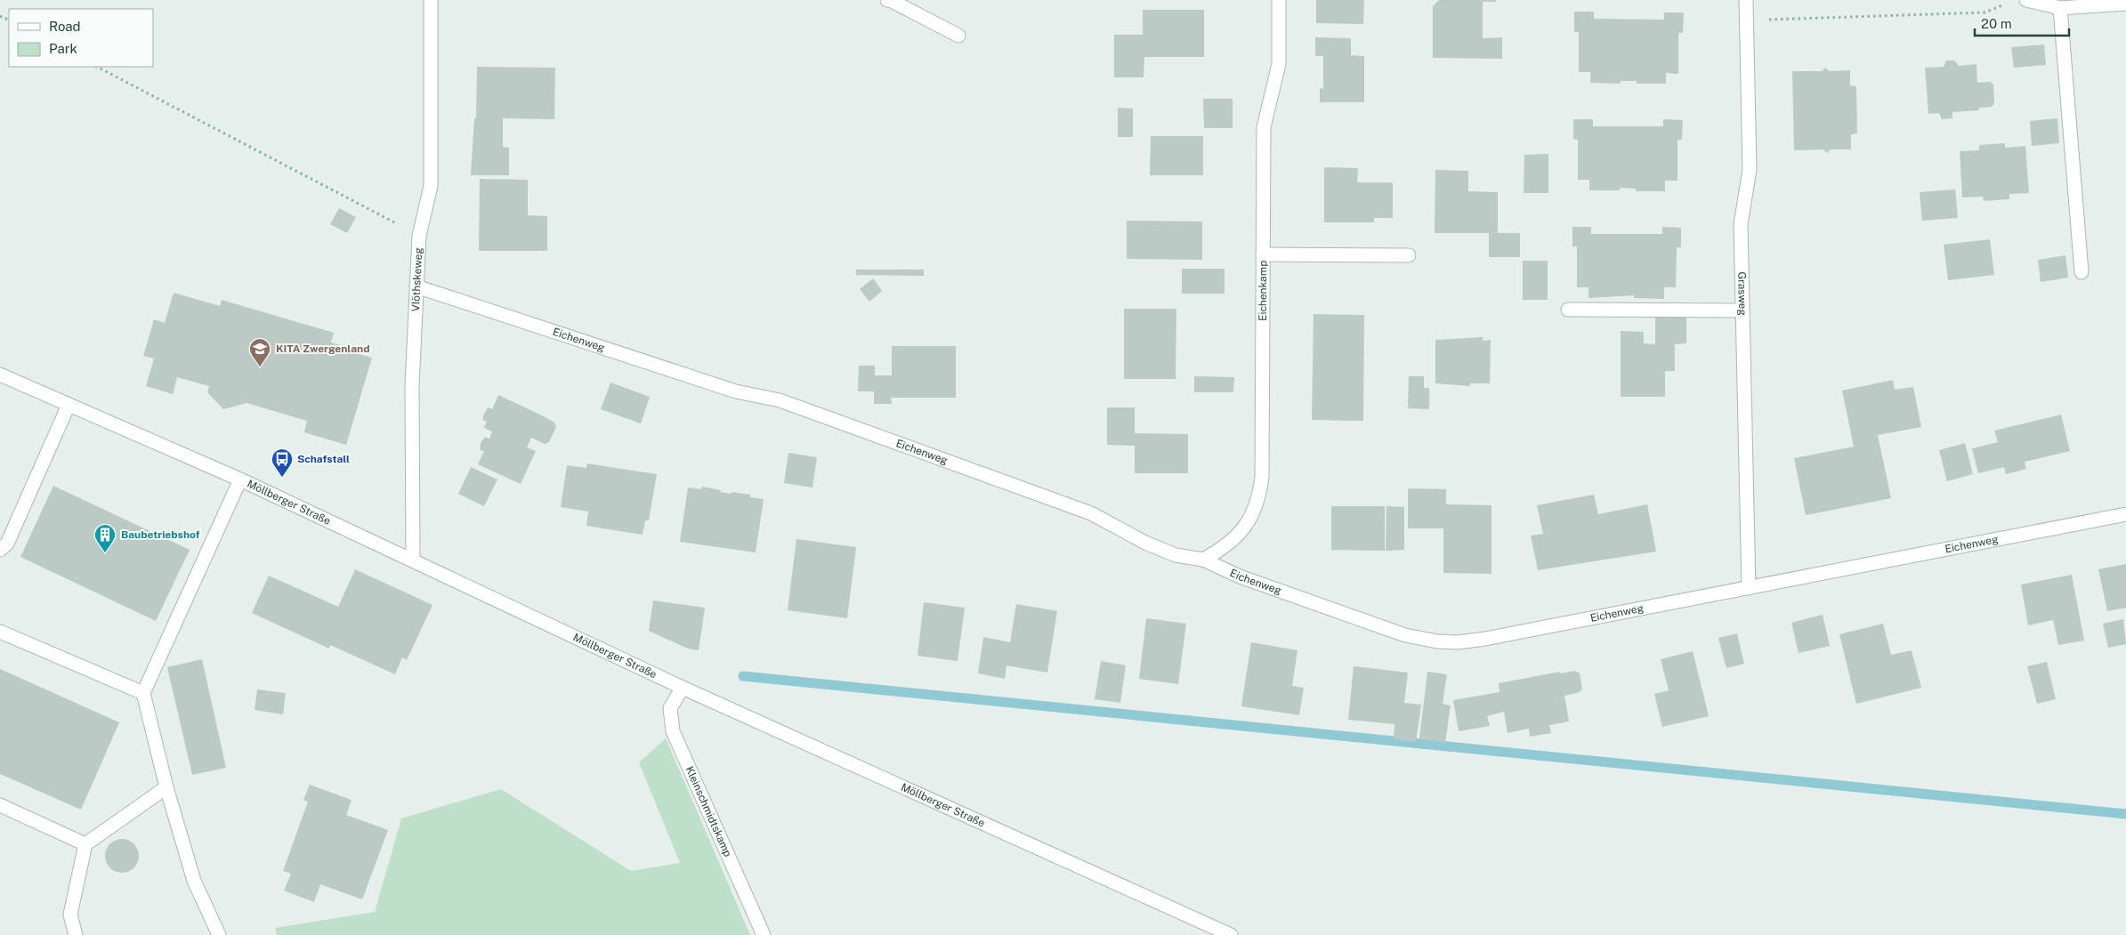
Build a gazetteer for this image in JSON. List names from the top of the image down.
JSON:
{
  "streets": {
    "street": [
      "Vlöthskeweg",
      "Eichenkamp",
      "Grasweg",
      "Eichenweg",
      "Möllberger Straße",
      "Kleinschmidtskamp"
    ]
  },
  "crossings": [
    ["Vlöthskeweg", "Eichenweg"],
    ["Vlöthskeweg", "Möllberger Straße"],
    ["Eichenkamp", "Eichenweg"],
    ["Grasweg", "Eichenweg"],
    ["Möllberger Straße", "Kleinschmidtskamp"]
  ],
  "places": {
    "school or university": ["KITA Zwergenland"],
    "bus stop": ["Schafstall"],
    "building": ["Baubetriebshof"]
  },
  "legend": ["Road", "Park"],
  "scale_bar": "20 m"
}
